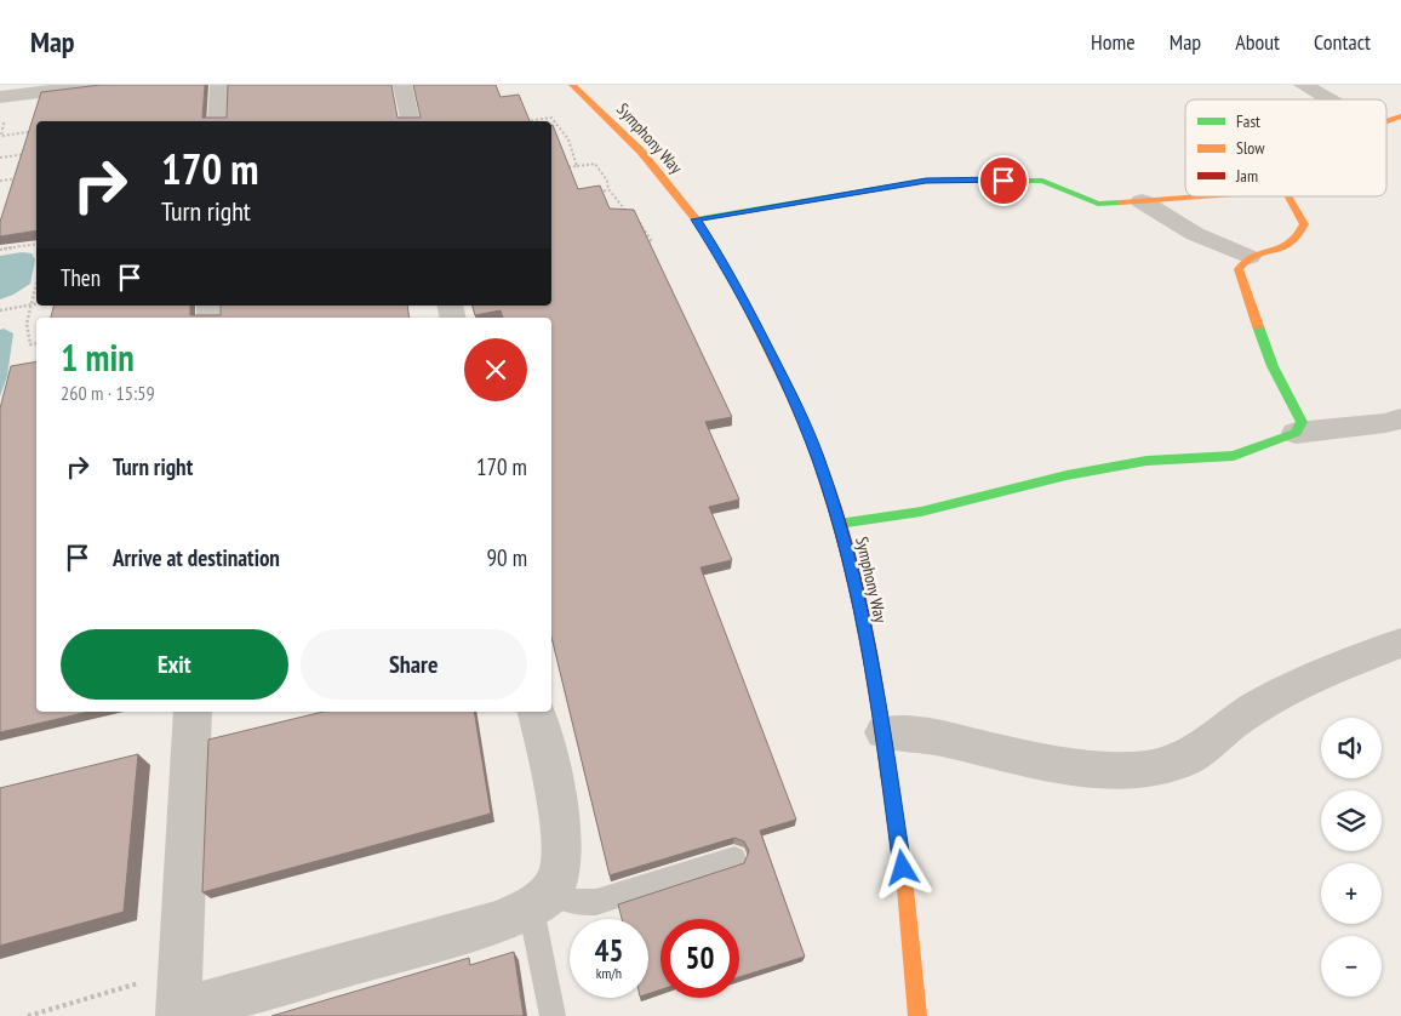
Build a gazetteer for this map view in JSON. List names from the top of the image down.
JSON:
{
  "streets": {
    "street": ["Symphony Way"]
  },
  "legend": ["Fast", "Slow", "Jam"],
  "page": {
    "header": "Map",
    "nav": [
      "Home",
      "Map",
      "About",
      "Contact"
    ],
    "turn": ["170 m", "Turn right"],
    "then": "Then",
    "heading": ["1 min", "260 m · 15:59"],
    "list": [
      {
        "name": "Turn right",
        "value": "170 m"
      },
      {
        "name": "Arrive at destination",
        "value": "90 m"
      }
    ],
    "buttons": ["Exit", "Share"],
    "map_buttons": ["+", "−"],
    "speed": "45 km/h",
    "limit": "50"
  }
}
